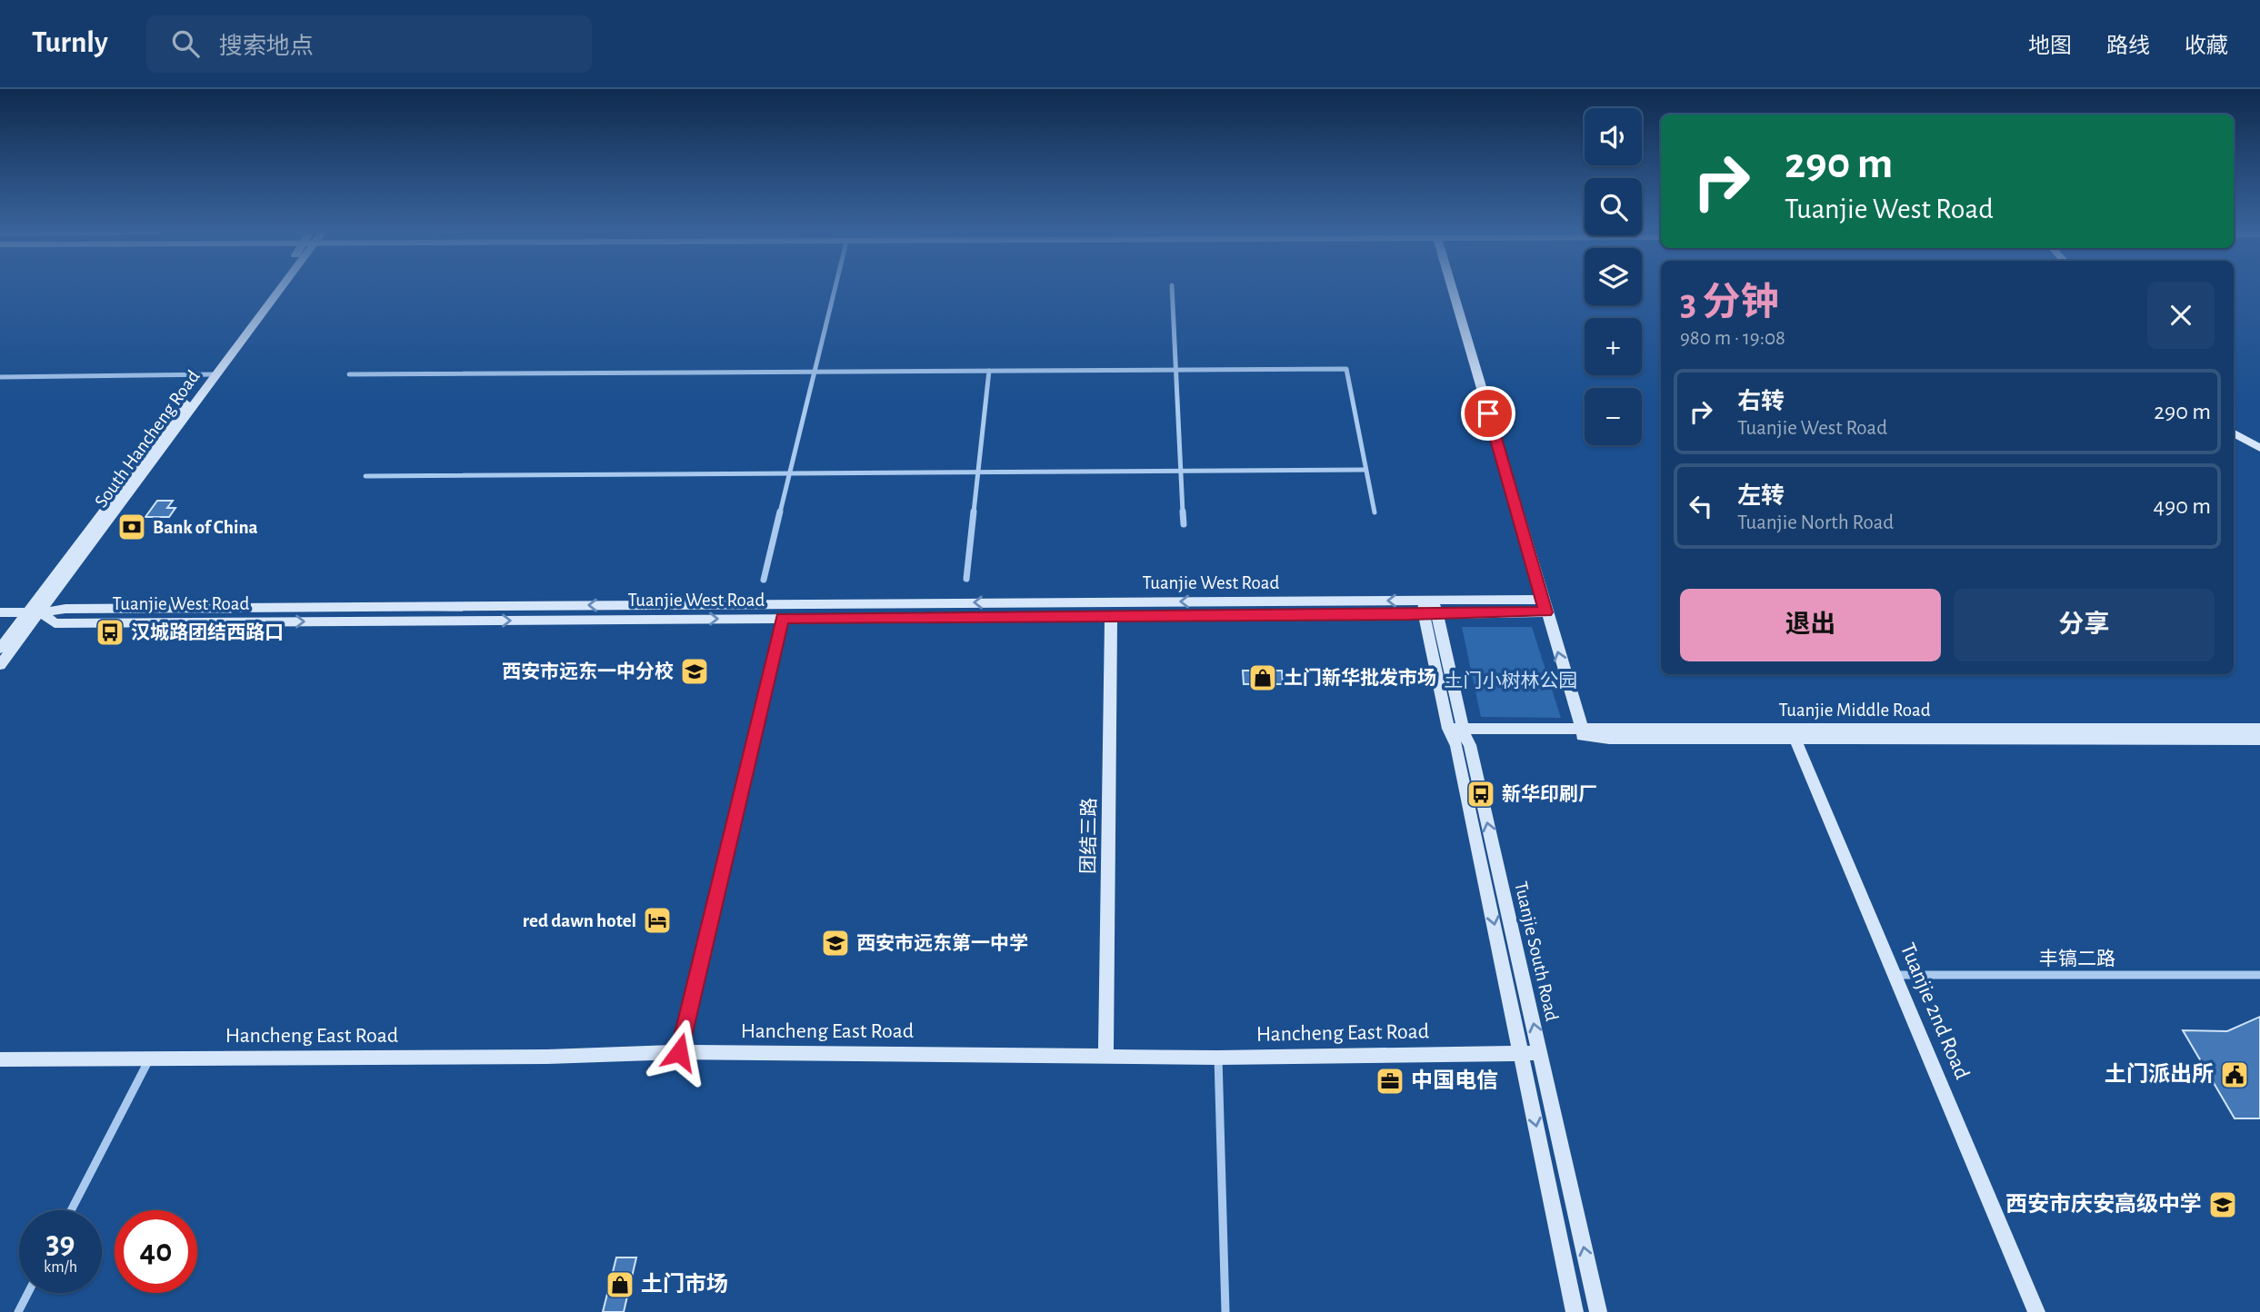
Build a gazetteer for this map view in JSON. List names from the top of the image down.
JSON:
{
  "streets": {
    "street": [
      "South Hancheng Road",
      "Tuanjie West Road",
      "Tuanjie Middle Road",
      "团结三路",
      "Tuanjie South Road",
      "丰镐二路",
      "Tuanjie 2nd Road",
      "Hancheng East Road"
    ]
  },
  "crossings": [
    ["South Hancheng Road", "Tuanjie West Road"],
    ["Tuanjie West Road", "团结三路"],
    ["Tuanjie West Road", "Tuanjie South Road"],
    ["Tuanjie Middle Road", "Tuanjie South Road"],
    ["Tuanjie Middle Road", "Tuanjie 2nd Road"],
    ["团结三路", "Hancheng East Road"],
    ["Tuanjie South Road", "Hancheng East Road"],
    ["丰镐二路", "Tuanjie 2nd Road"]
  ],
  "parks": ["土门小树林公园"],
  "places": {
    "bank": ["Bank of China"],
    "bus stop": ["汉城路团结西路口", "新华印刷厂"],
    "school or university": ["西安市远东一中分校", "西安市远东第一中学", "西安市庆安高级中学"],
    "shop": ["土门新华批发市场", "土门市场"],
    "hotel": ["red dawn hotel"],
    "public building": ["土门派出所"],
    "office": ["中国电信"]
  },
  "page": {
    "header": "Turnly",
    "search": "搜索地点",
    "nav": ["地图", "路线", "收藏"],
    "map_buttons": ["+", "−"],
    "turn": ["290 m", "Tuanjie West Road"],
    "heading": ["3 分钟", "980 m · 19:08"],
    "list": [
      {
        "name": "右转",
        "note": "Tuanjie West Road",
        "value": "290 m"
      },
      {
        "name": "左转",
        "note": "Tuanjie North Road",
        "value": "490 m"
      }
    ],
    "buttons": ["退出", "分享"],
    "speed": "39 km/h",
    "limit": "40"
  }
}
